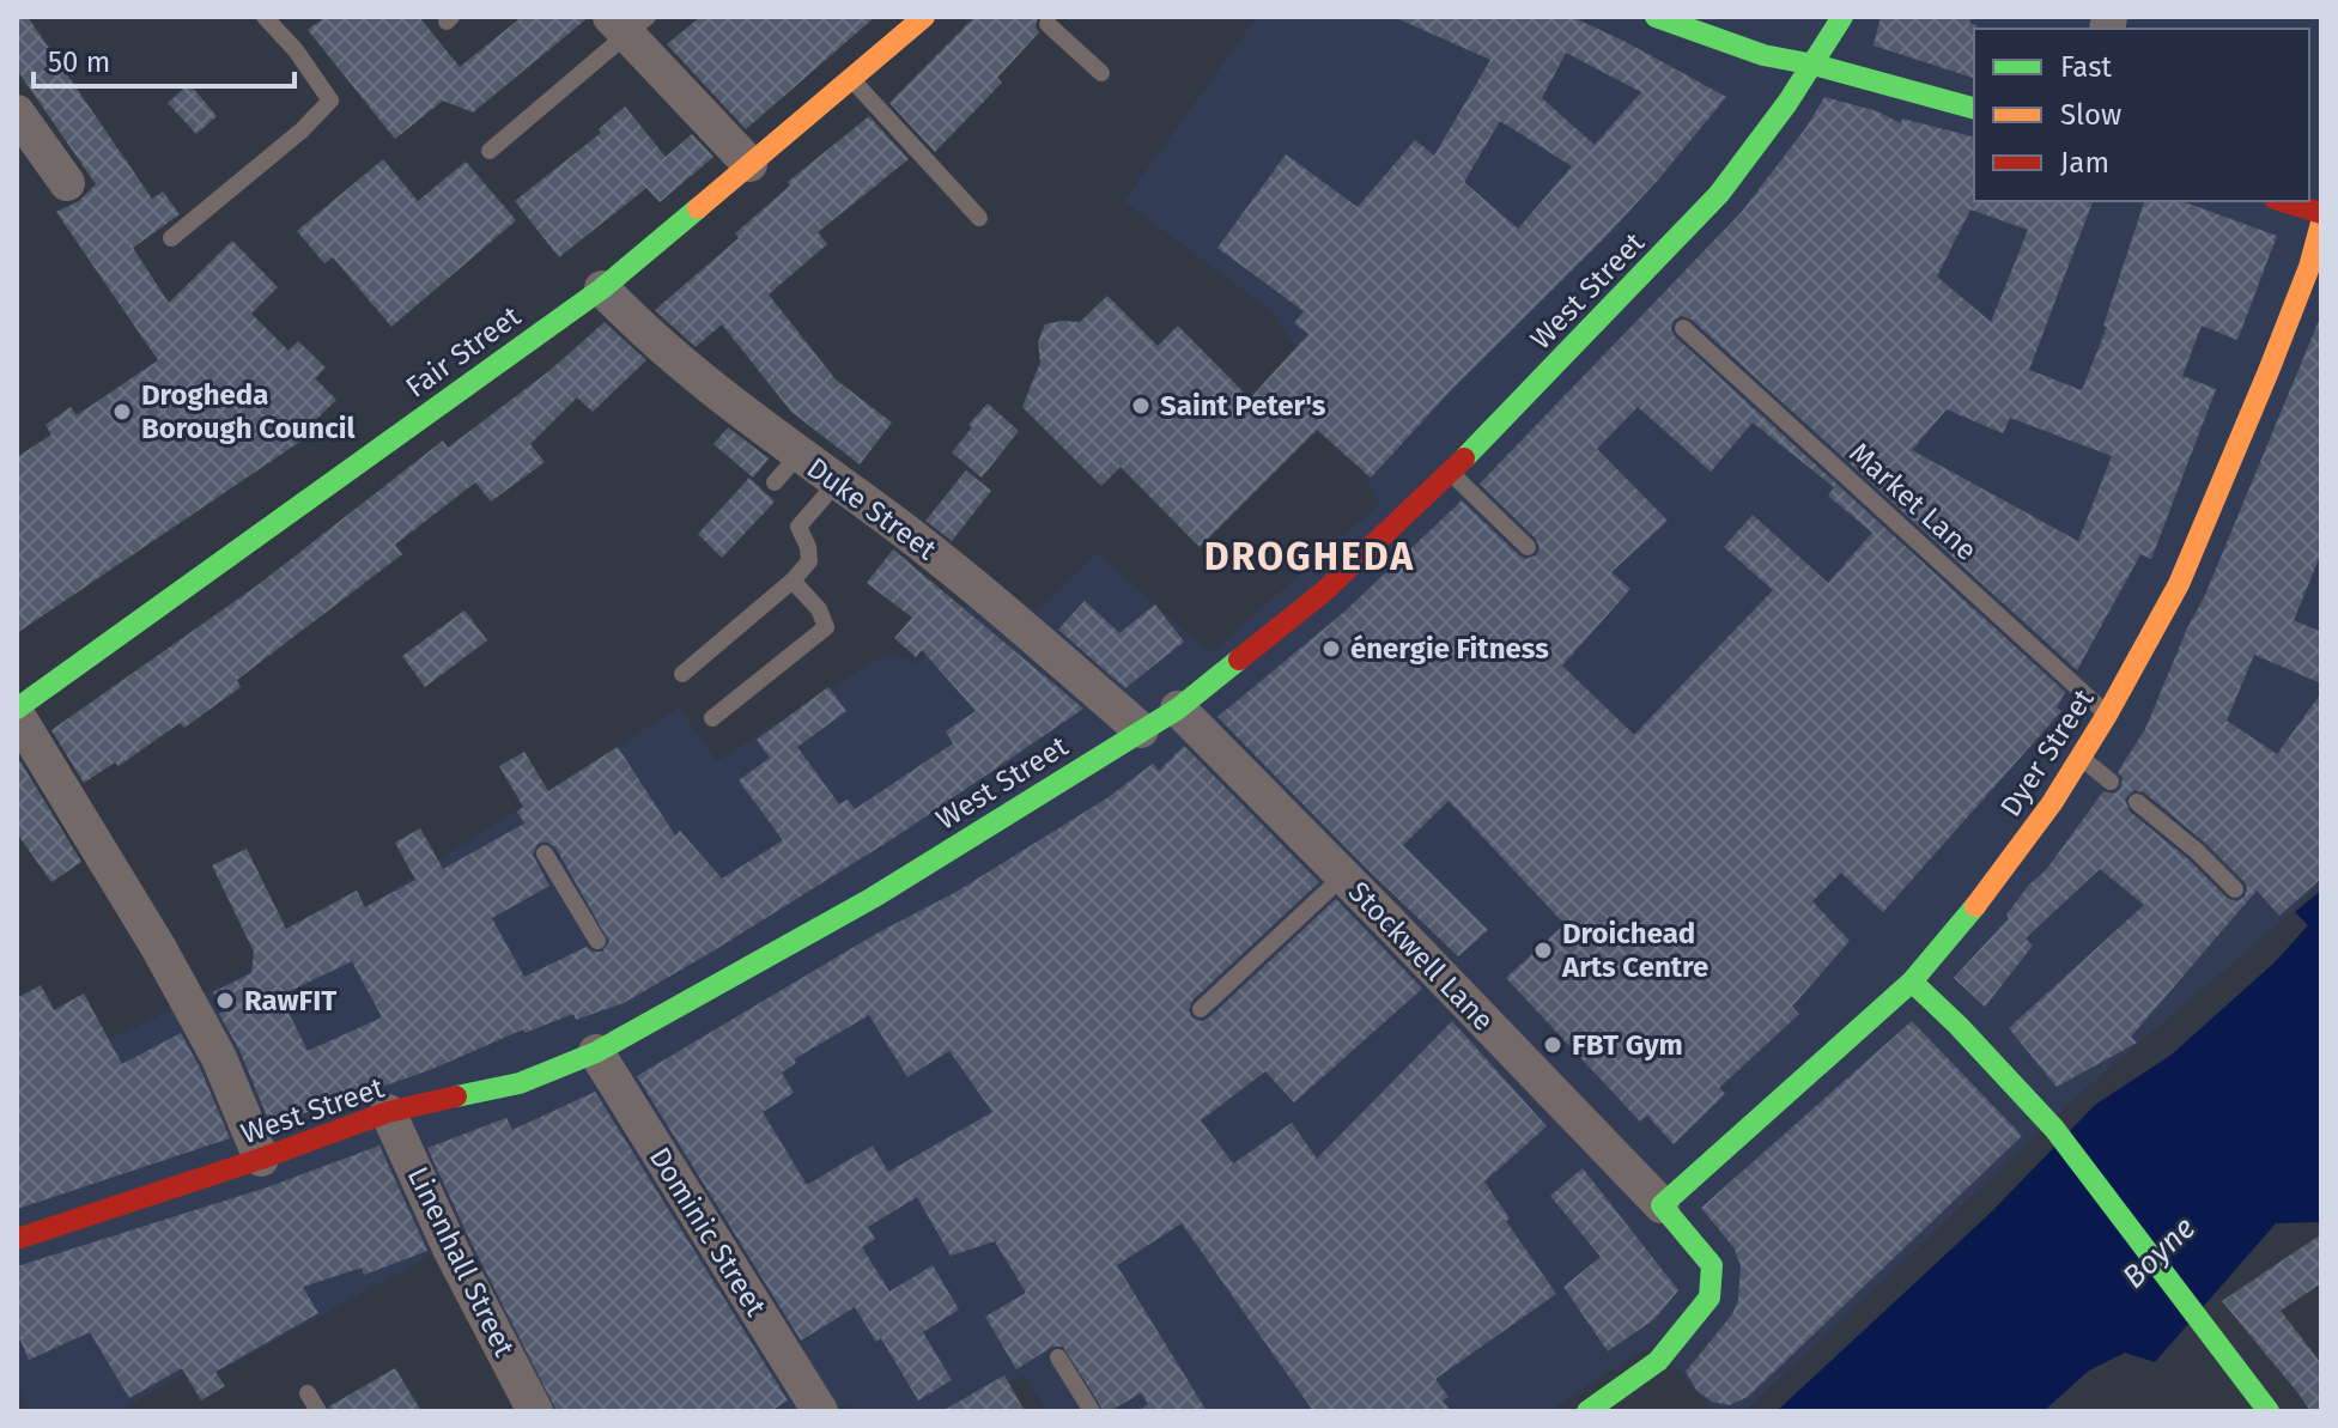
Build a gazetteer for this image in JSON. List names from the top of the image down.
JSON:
{
  "streets": {
    "street": [
      "West Street",
      "Fair Street",
      "Duke Street",
      "Dyer Street",
      "Stockwell Lane",
      "Dominic Street",
      "Linenhall Street"
    ],
    "lane": ["Market Lane"]
  },
  "crossings": [
    ["West Street", "Duke Street"],
    ["West Street", "Stockwell Lane"],
    ["West Street", "Dominic Street"],
    ["West Street", "Linenhall Street"],
    ["Fair Street", "Duke Street"],
    ["Market Lane", "Dyer Street"],
    ["Dyer Street", "Stockwell Lane"]
  ],
  "districts": ["DROGHEDA"],
  "water": ["Boyne"],
  "places": [
    "Saint Peter's",
    "Drogheda Borough Council",
    "énergie Fitness",
    "Droichead Arts Centre",
    "RawFIT",
    "FBT Gym"
  ],
  "legend": ["Fast", "Slow", "Jam"],
  "scale_bar": "50 m"
}
